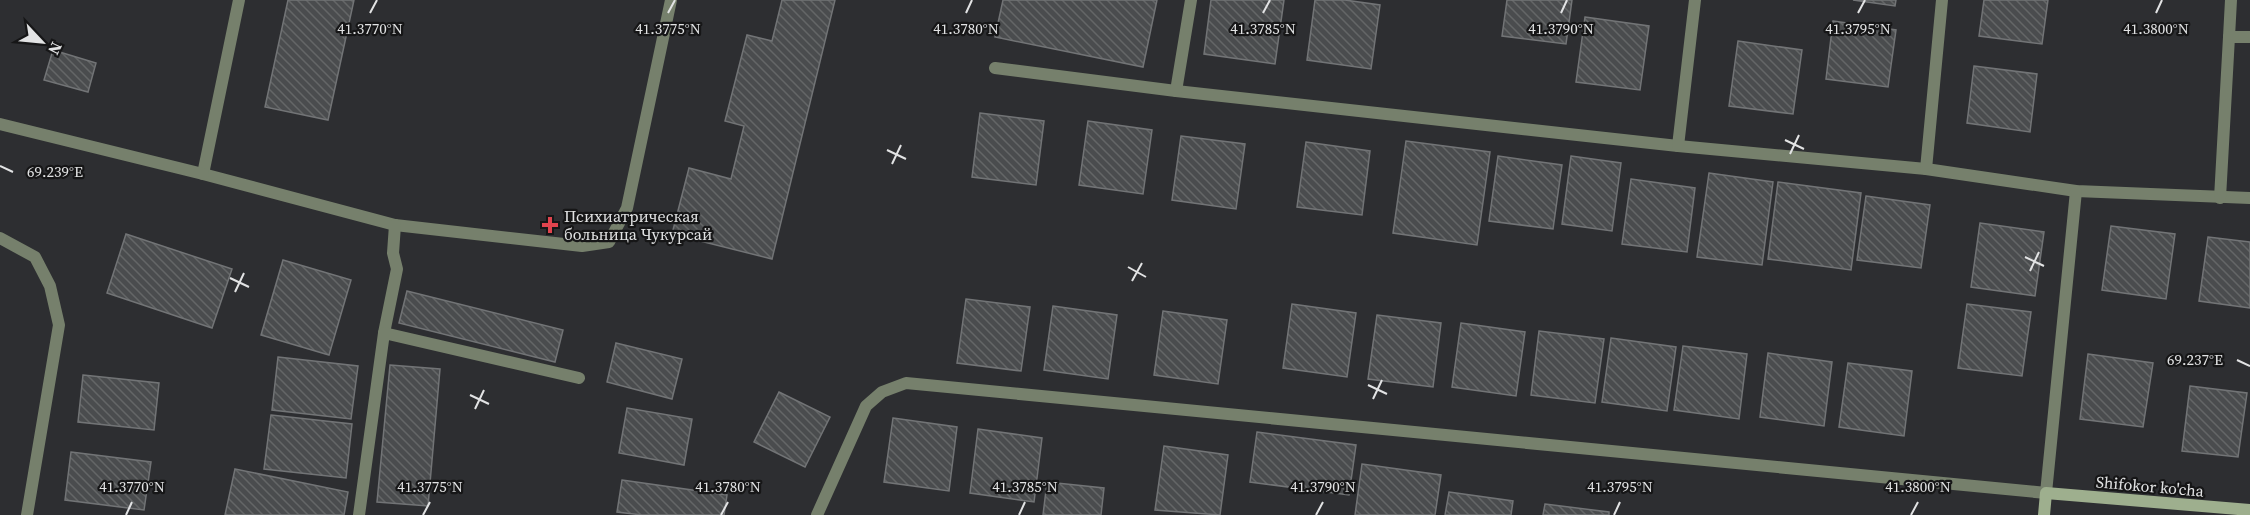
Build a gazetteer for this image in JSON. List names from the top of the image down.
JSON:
{
  "streets": {
    "street": ["Shifokor ko'cha"]
  },
  "places": {
    "health": ["Психиатрическая больница Чукурсай"]
  },
  "north": "bottom right",
  "coordinates": [
    "41.3770°N",
    "41.3775°N",
    "41.3780°N",
    "41.3785°N",
    "41.3790°N",
    "41.3795°N",
    "41.3800°N",
    "69.239°E",
    "69.237°E"
  ]
}
